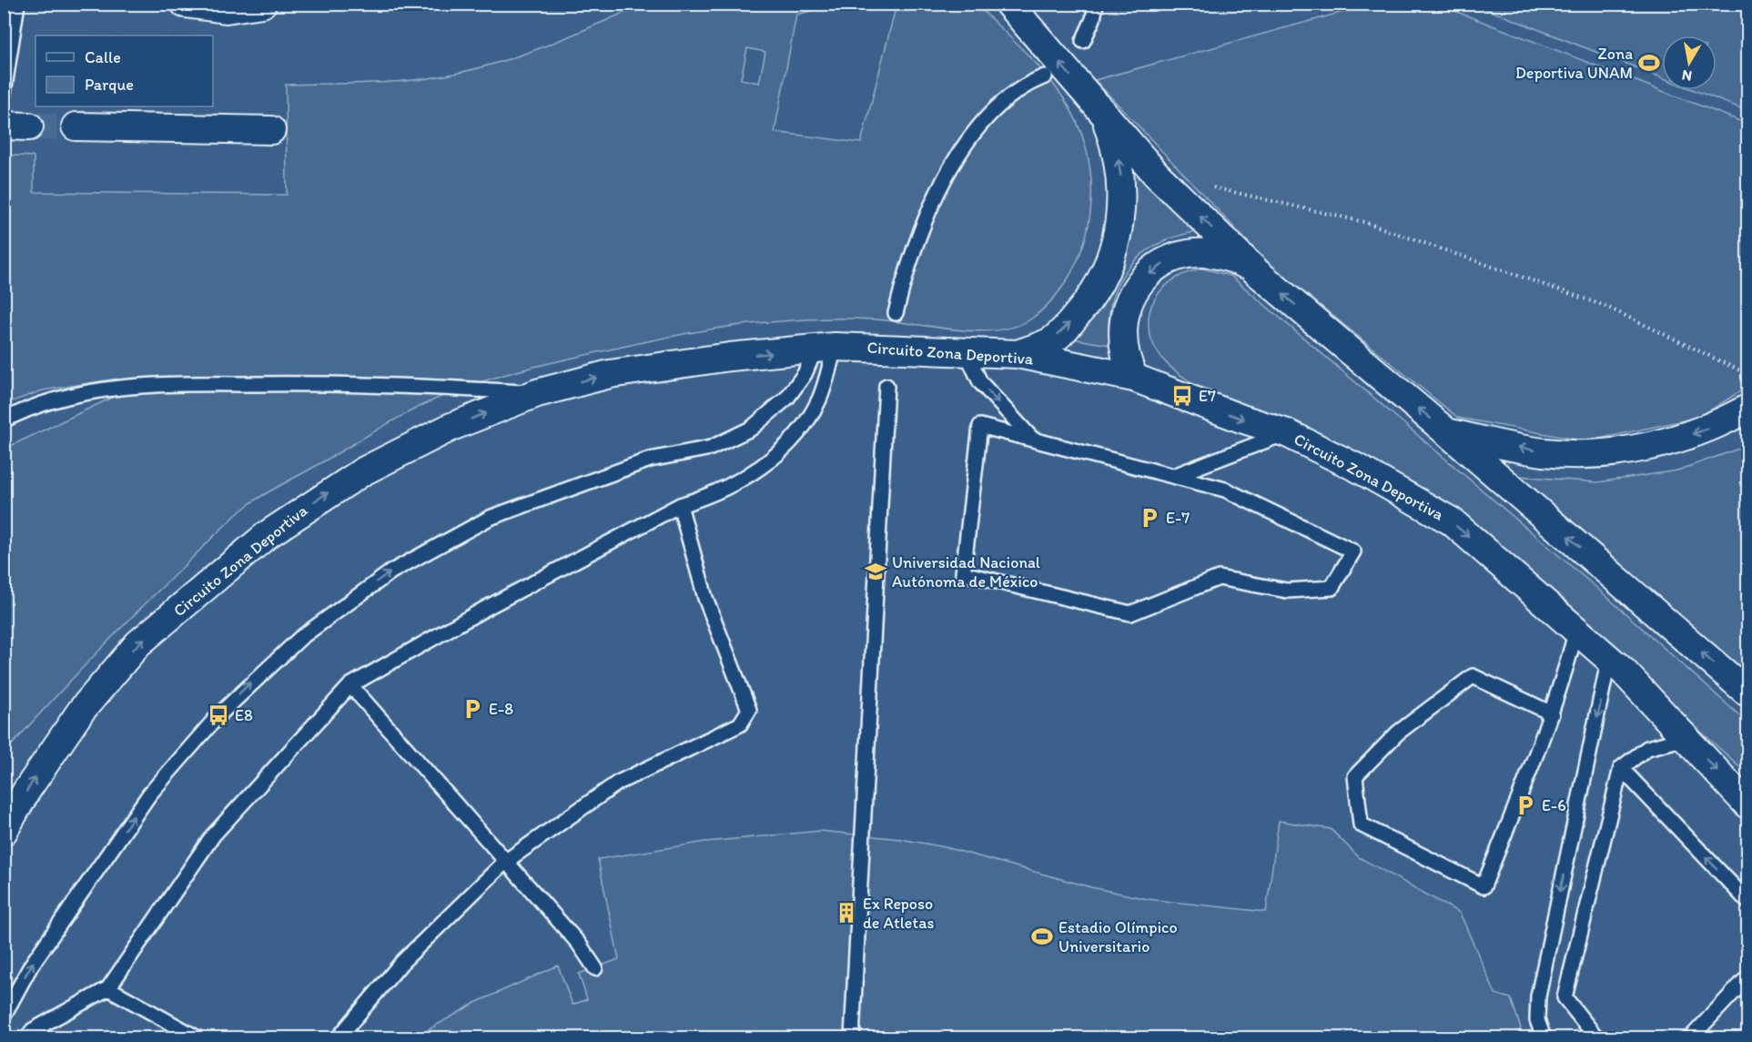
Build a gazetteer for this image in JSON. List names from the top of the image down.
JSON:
{
  "streets": {
    "street": ["Circuito Zona Deportiva"]
  },
  "one_way": ["Circuito Zona Deportiva"],
  "places": {
    "sports": ["Zona Deportiva UNAM", "Estadio Olímpico Universitario"],
    "bus stop": ["E7", "E8"],
    "parking": ["E-7", "E-8", "E-6"],
    "school or university": ["Universidad Nacional Autónoma de México"],
    "building": ["Ex Reposo de Atletas"]
  },
  "legend": ["Calle", "Parque"],
  "north": "bottom"
}
